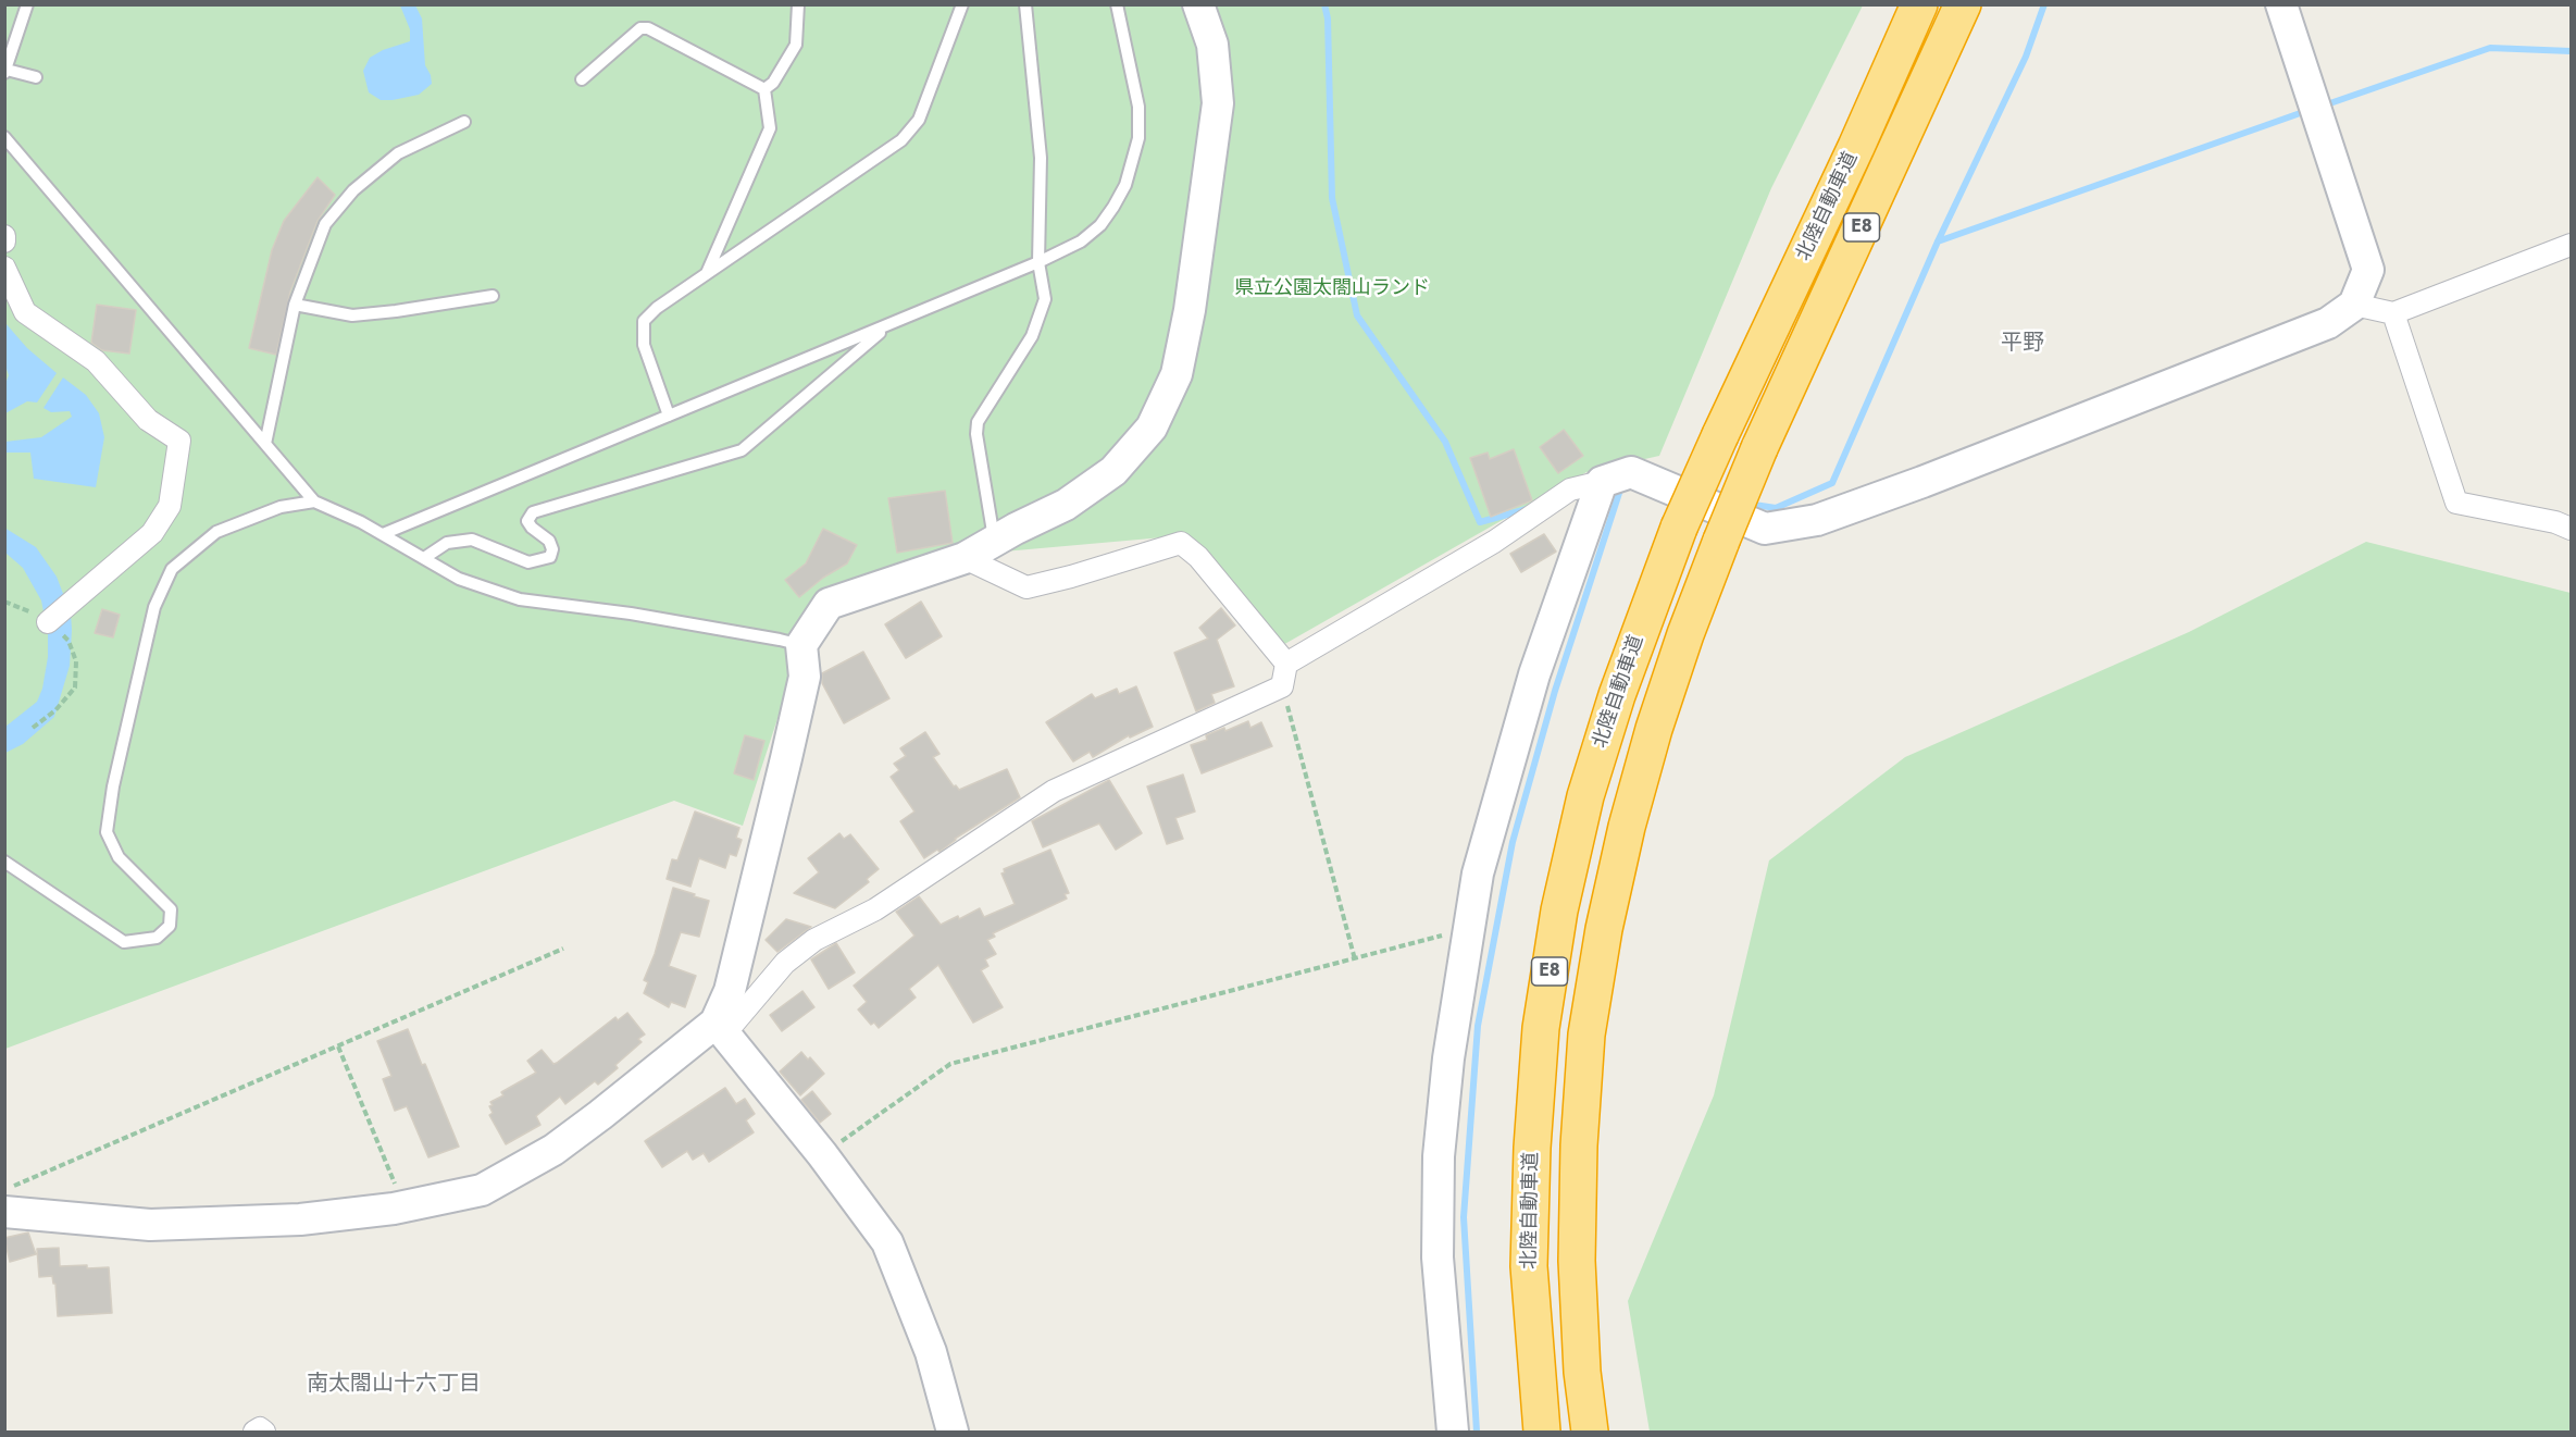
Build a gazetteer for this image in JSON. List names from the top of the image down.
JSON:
{
  "streets": {
    "highway": ["北陸自動車道", "E8"]
  },
  "districts": ["平野", "南太閤山十六丁目"],
  "parks": ["県立公園太閤山ランド"]
}
